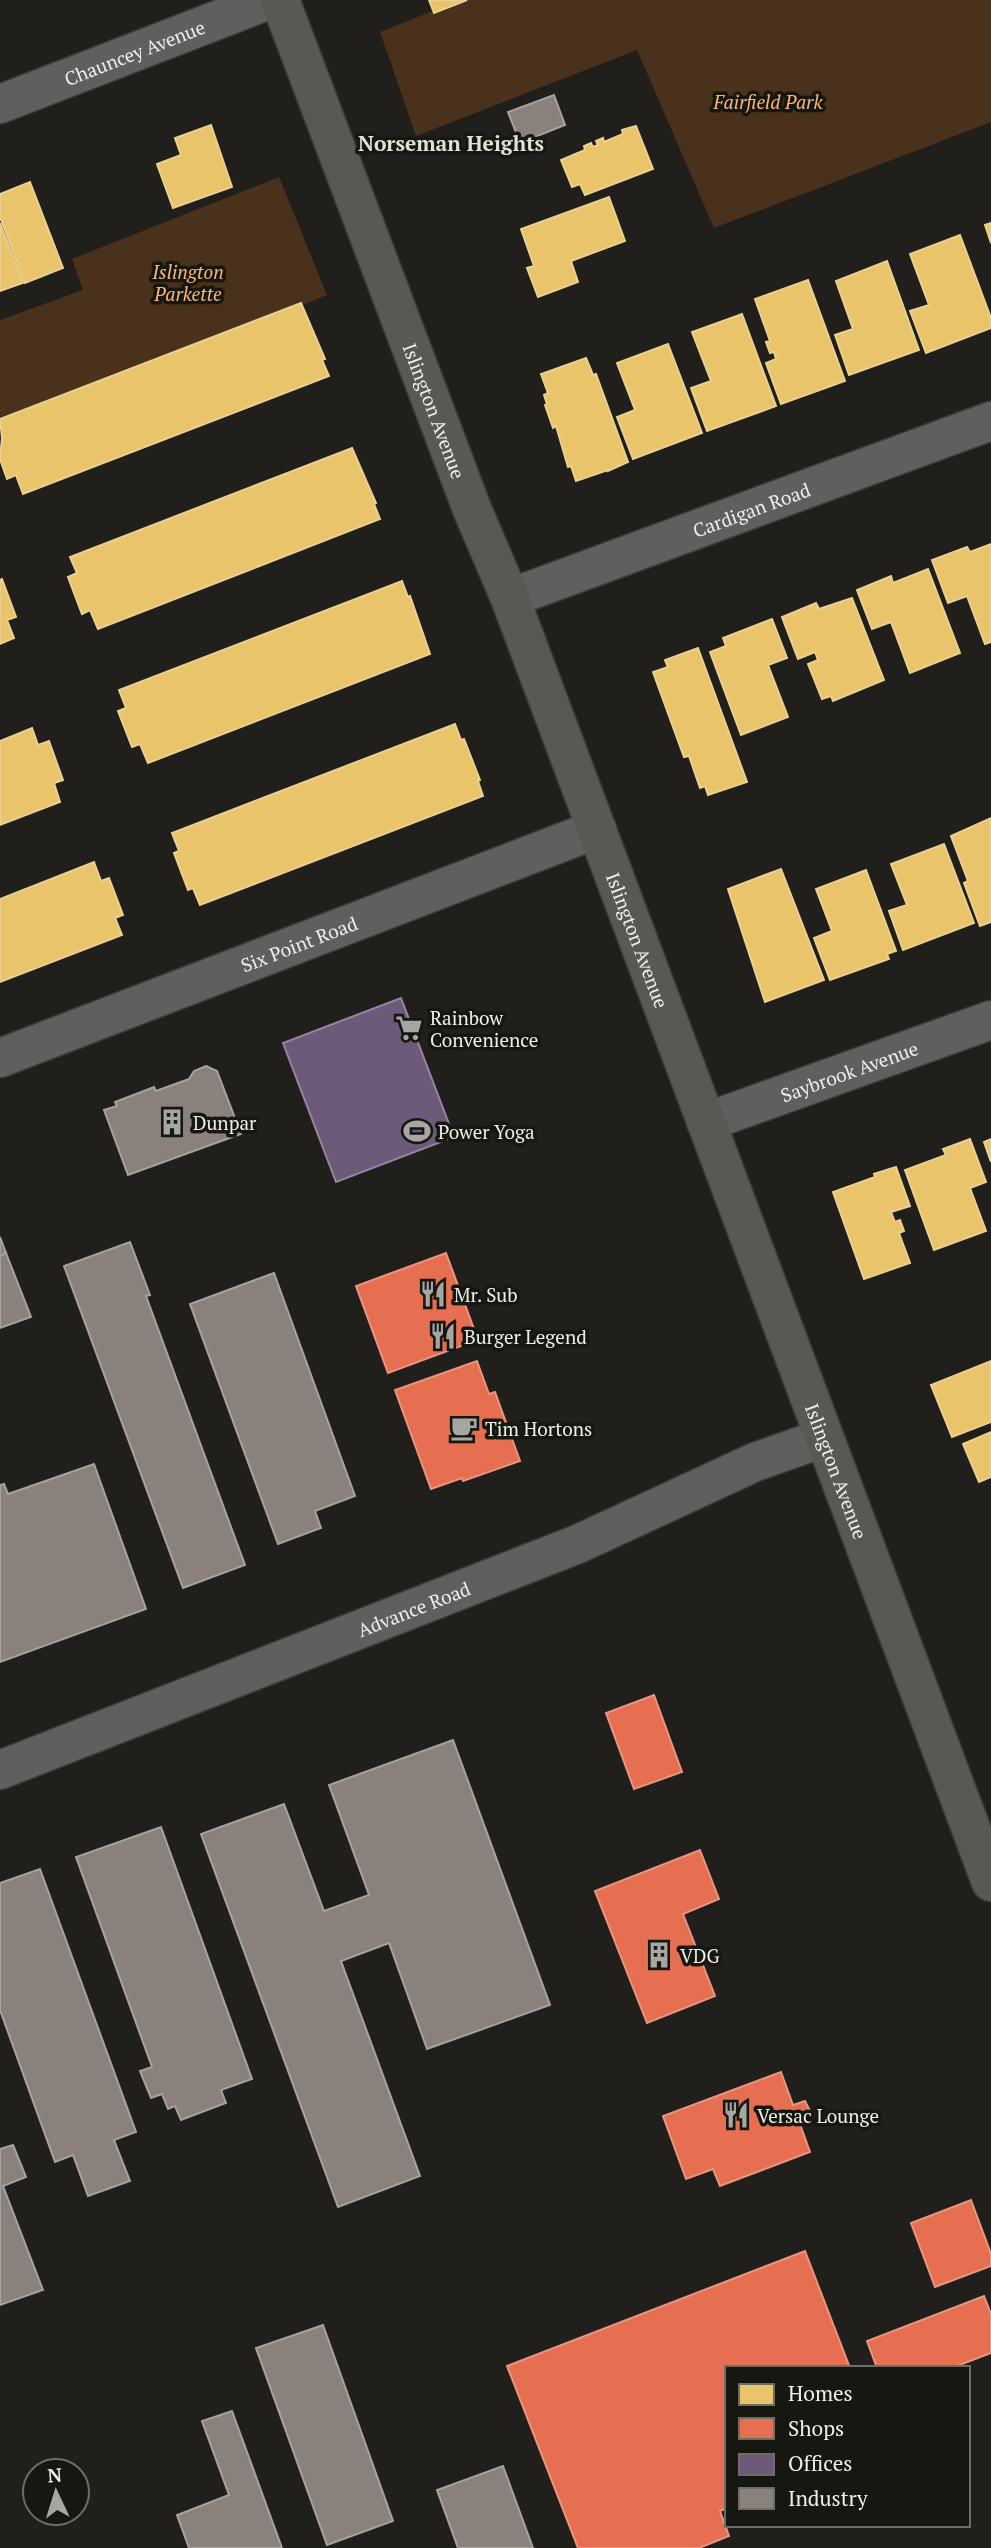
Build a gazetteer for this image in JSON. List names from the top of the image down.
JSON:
{
  "streets": {
    "main road": ["Islington Avenue"],
    "street": [
      "Chauncey Avenue",
      "Cardigan Road",
      "Six Point Road",
      "Saybrook Avenue",
      "Advance Road"
    ]
  },
  "crossings": [
    ["Islington Avenue", "Cardigan Road"],
    ["Islington Avenue", "Six Point Road"],
    ["Islington Avenue", "Saybrook Avenue"],
    ["Islington Avenue", "Advance Road"]
  ],
  "districts": ["Norseman Heights"],
  "parks": ["Fairfield Park", "Islington Parkette"],
  "places": {
    "supermarket": ["Rainbow Convenience"],
    "building": ["Dunpar", "VDG"],
    "sports": ["Power Yoga"],
    "restaurant": ["Mr. Sub", "Burger Legend", "Versac Lounge"],
    "cafe": ["Tim Hortons"]
  },
  "legend": [
    "Homes",
    "Shops",
    "Offices",
    "Industry"
  ],
  "north": "top"
}
